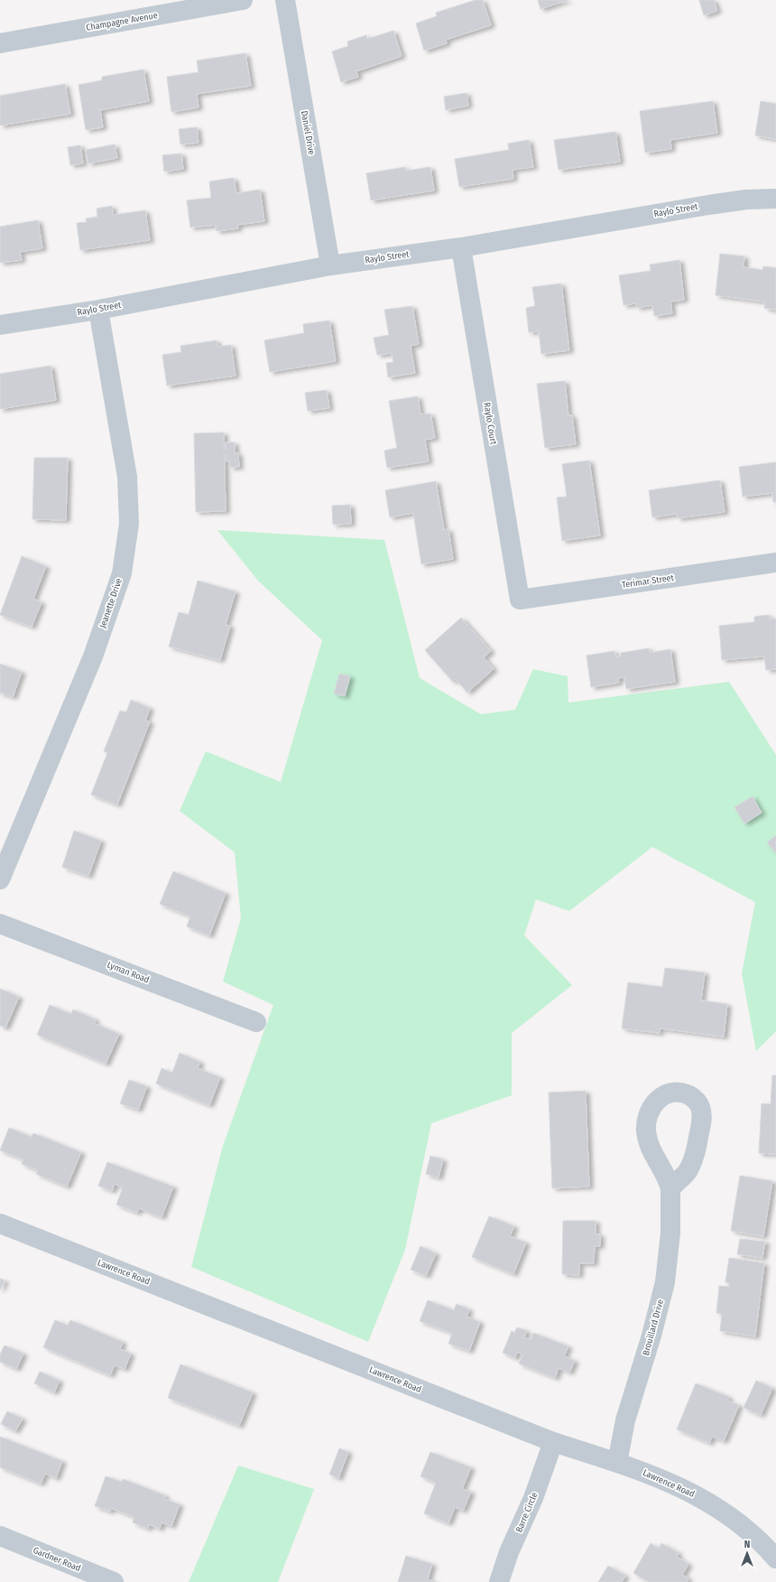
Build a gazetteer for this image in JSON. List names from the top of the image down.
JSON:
{
  "streets": {
    "street": [
      "Champagne Avenue",
      "Daniel Drive",
      "Raylo Street",
      "Raylo Court",
      "Terimar Street",
      "Jeanette Drive",
      "Lyman Road",
      "Lawrence Road",
      "Brouillard Drive",
      "Barre Circle",
      "Gardner Road"
    ]
  },
  "crossings": [
    ["Daniel Drive", "Raylo Street"],
    ["Raylo Street", "Raylo Court"],
    ["Raylo Street", "Jeanette Drive"],
    ["Raylo Court", "Terimar Street"],
    ["Lawrence Road", "Brouillard Drive"],
    ["Lawrence Road", "Barre Circle"]
  ],
  "north": "top"
}
